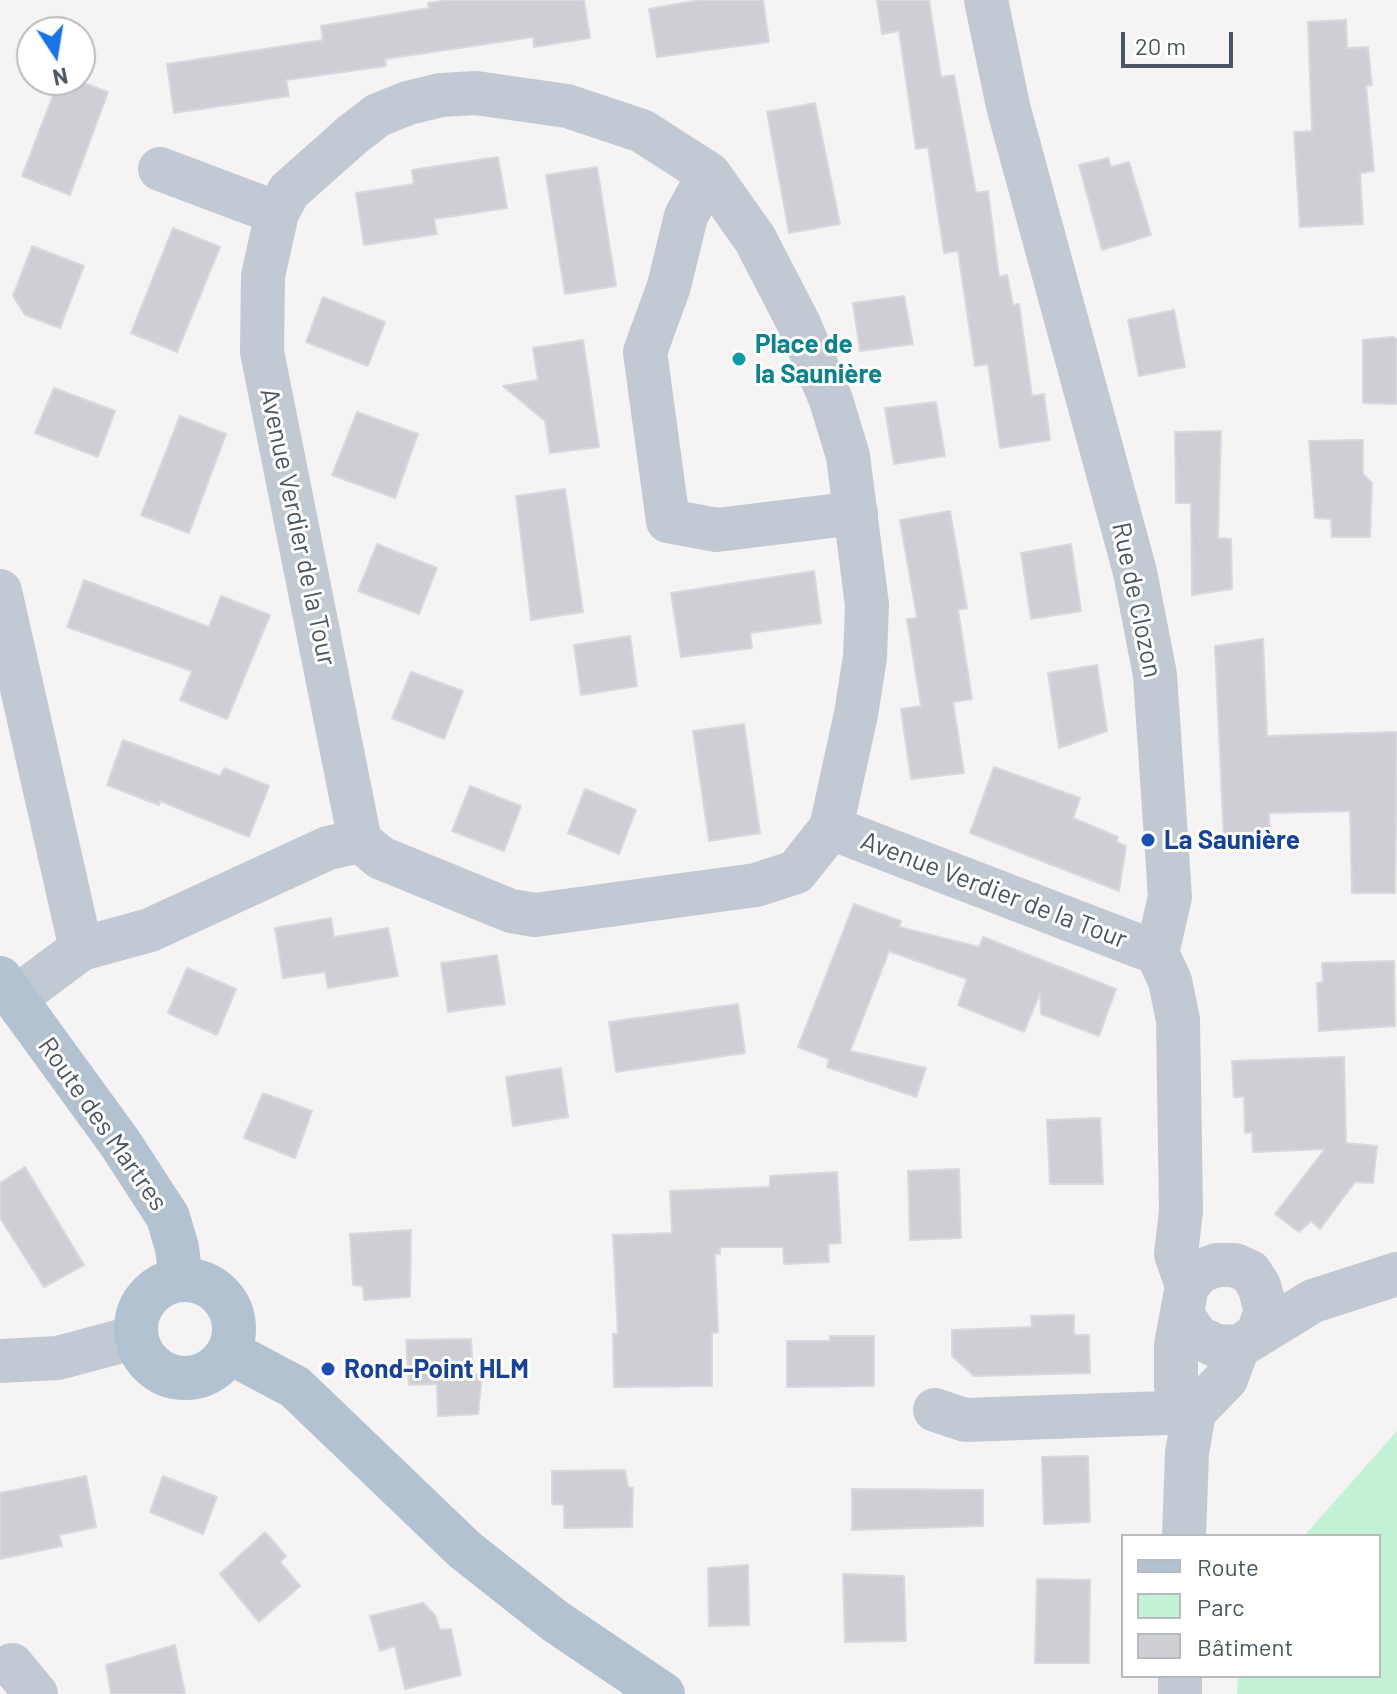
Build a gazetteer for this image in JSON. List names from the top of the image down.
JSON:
{
  "streets": {
    "main road": ["Route des Martres"],
    "street": ["Avenue Verdier de la Tour", "Rue de Clozon"]
  },
  "crossings": [
    ["Avenue Verdier de la Tour", "Rue de Clozon"]
  ],
  "places": ["Place de la Saunière", "La Saunière", "Rond-Point HLM"],
  "legend": ["Route", "Parc", "Bâtiment"],
  "scale_bar": "20 m",
  "north": "bottom"
}
